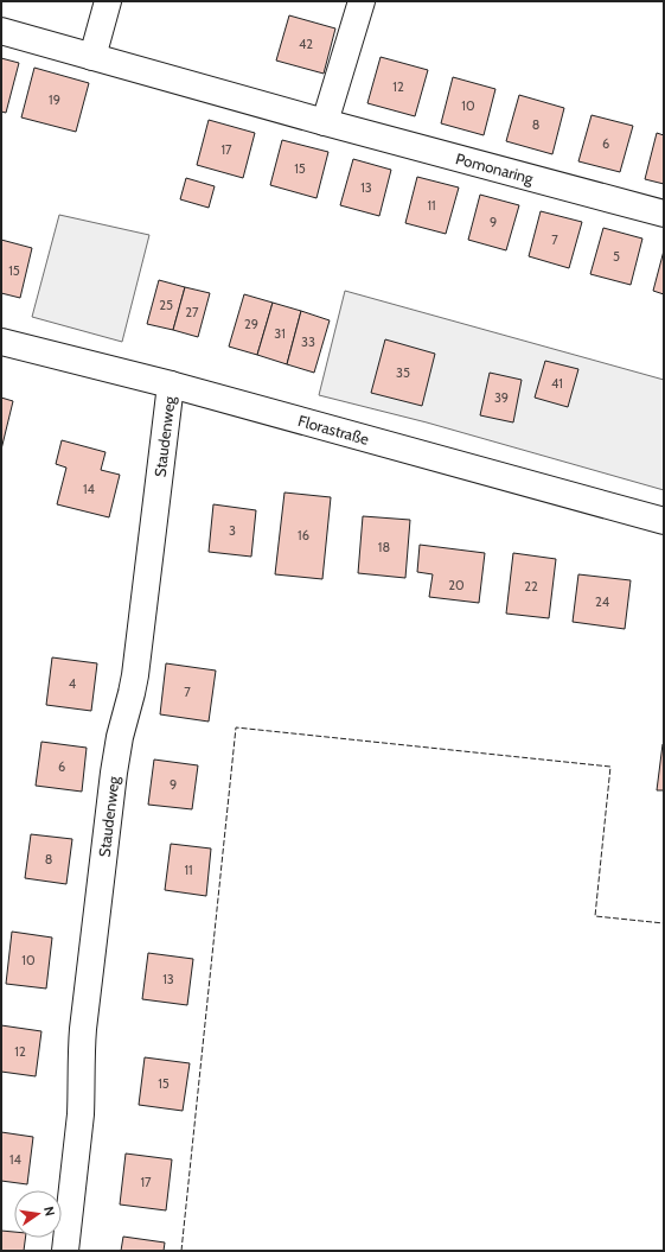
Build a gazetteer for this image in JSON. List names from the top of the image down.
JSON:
{
  "streets": {
    "street": ["Pomonaring", "Florastraße", "Staudenweg"]
  },
  "crossings": [
    ["Florastraße", "Staudenweg"]
  ],
  "house_numbers": [
    "42",
    "12",
    "19",
    "10",
    "8",
    "6",
    "17",
    "15",
    "13",
    "11",
    "9",
    "7",
    "5",
    "15",
    "25",
    "27",
    "29",
    "31",
    "33",
    "35",
    "41",
    "39",
    "14",
    "3",
    "16",
    "18",
    "20",
    "22",
    "24",
    "4",
    "7",
    "6",
    "9",
    "8",
    "11",
    "10",
    "13",
    "12",
    "15",
    "14",
    "17"
  ],
  "north": "right"
}
